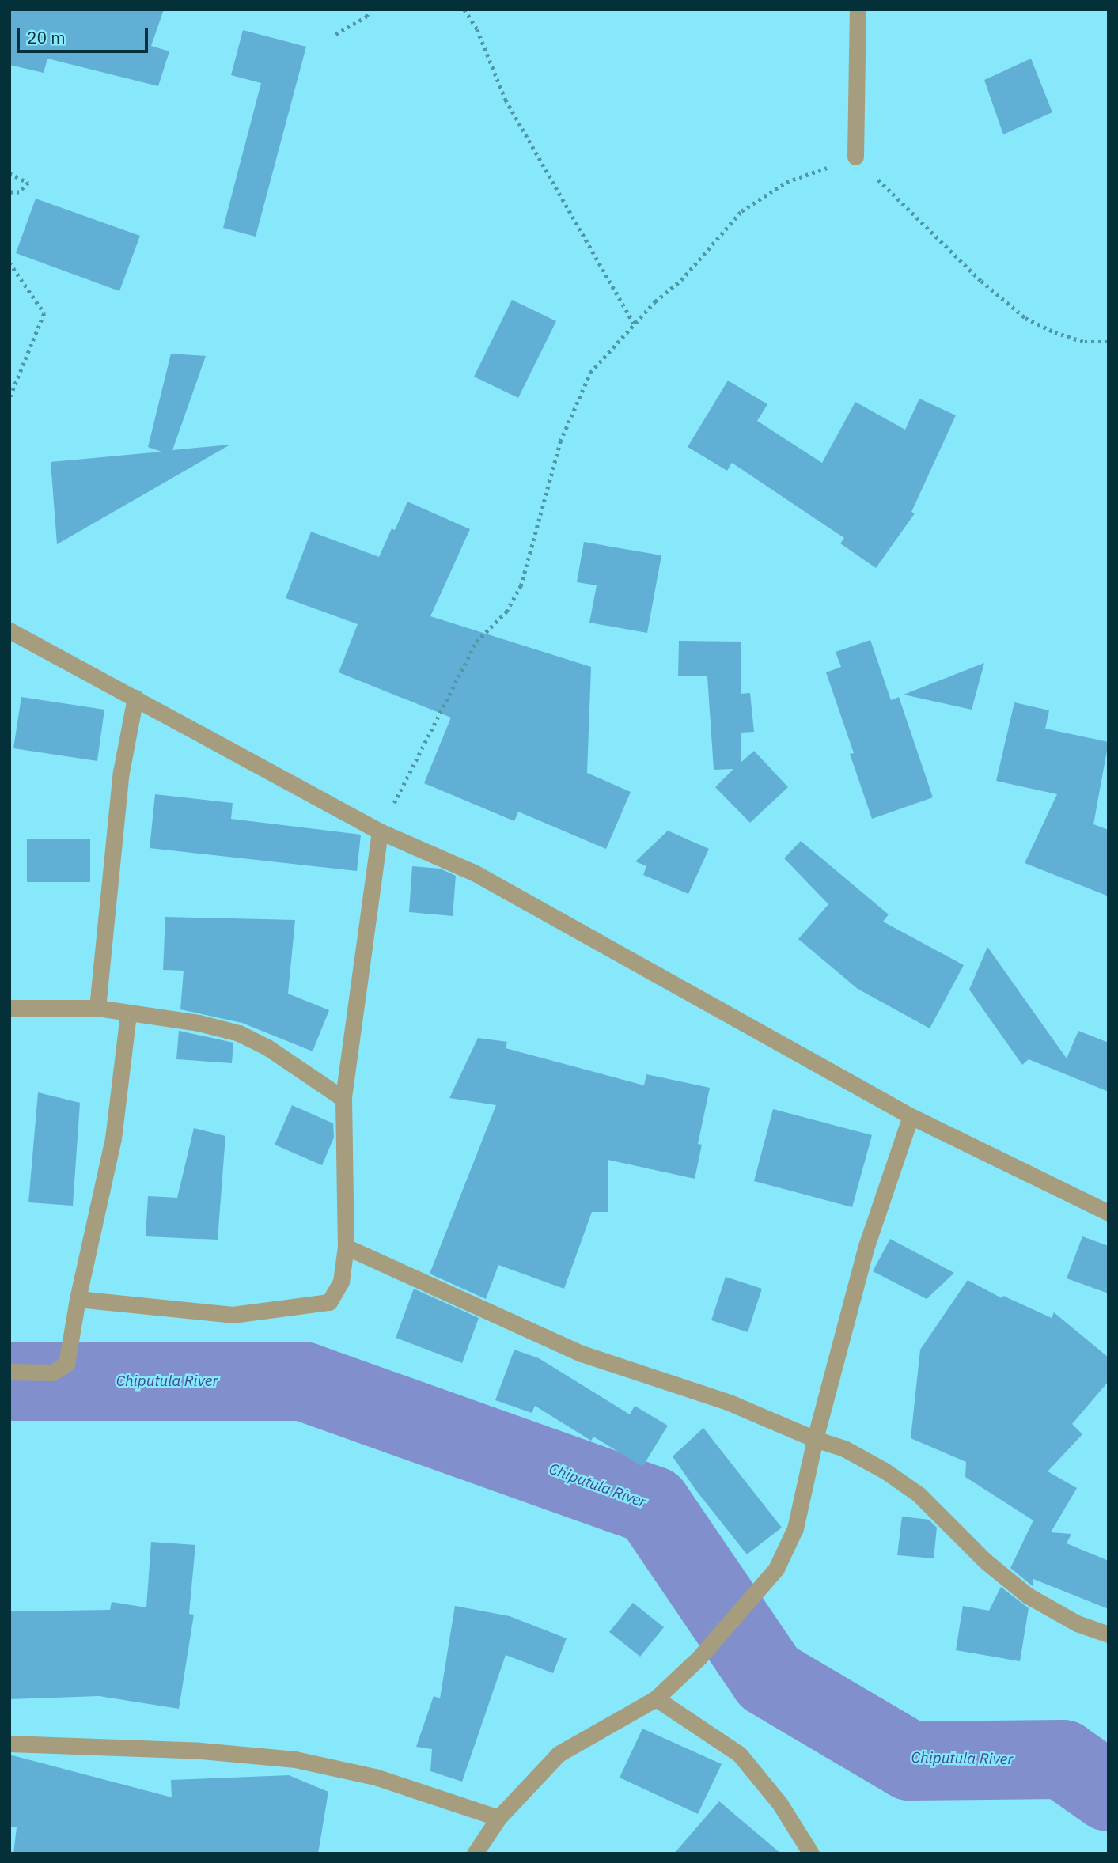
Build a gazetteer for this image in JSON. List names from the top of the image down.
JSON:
{
  "water": ["Chiputula River"],
  "scale_bar": "20 m"
}
